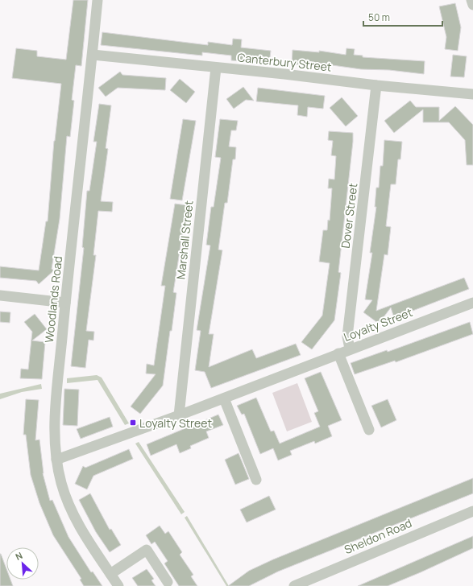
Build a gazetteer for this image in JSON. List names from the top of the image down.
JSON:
{
  "streets": {
    "street": [
      "Canterbury Street",
      "Dover Street",
      "Marshall Street",
      "Woodlands Road",
      "Loyalty Street",
      "Sheldon Road"
    ]
  },
  "crossings": [
    ["Canterbury Street", "Dover Street"],
    ["Canterbury Street", "Marshall Street"],
    ["Canterbury Street", "Woodlands Road"],
    ["Dover Street", "Loyalty Street"],
    ["Marshall Street", "Loyalty Street"],
    ["Woodlands Road", "Loyalty Street"]
  ],
  "places": {
    "transit": ["Loyalty Street"]
  },
  "scale_bar": "50 m",
  "north": "top left"
}
